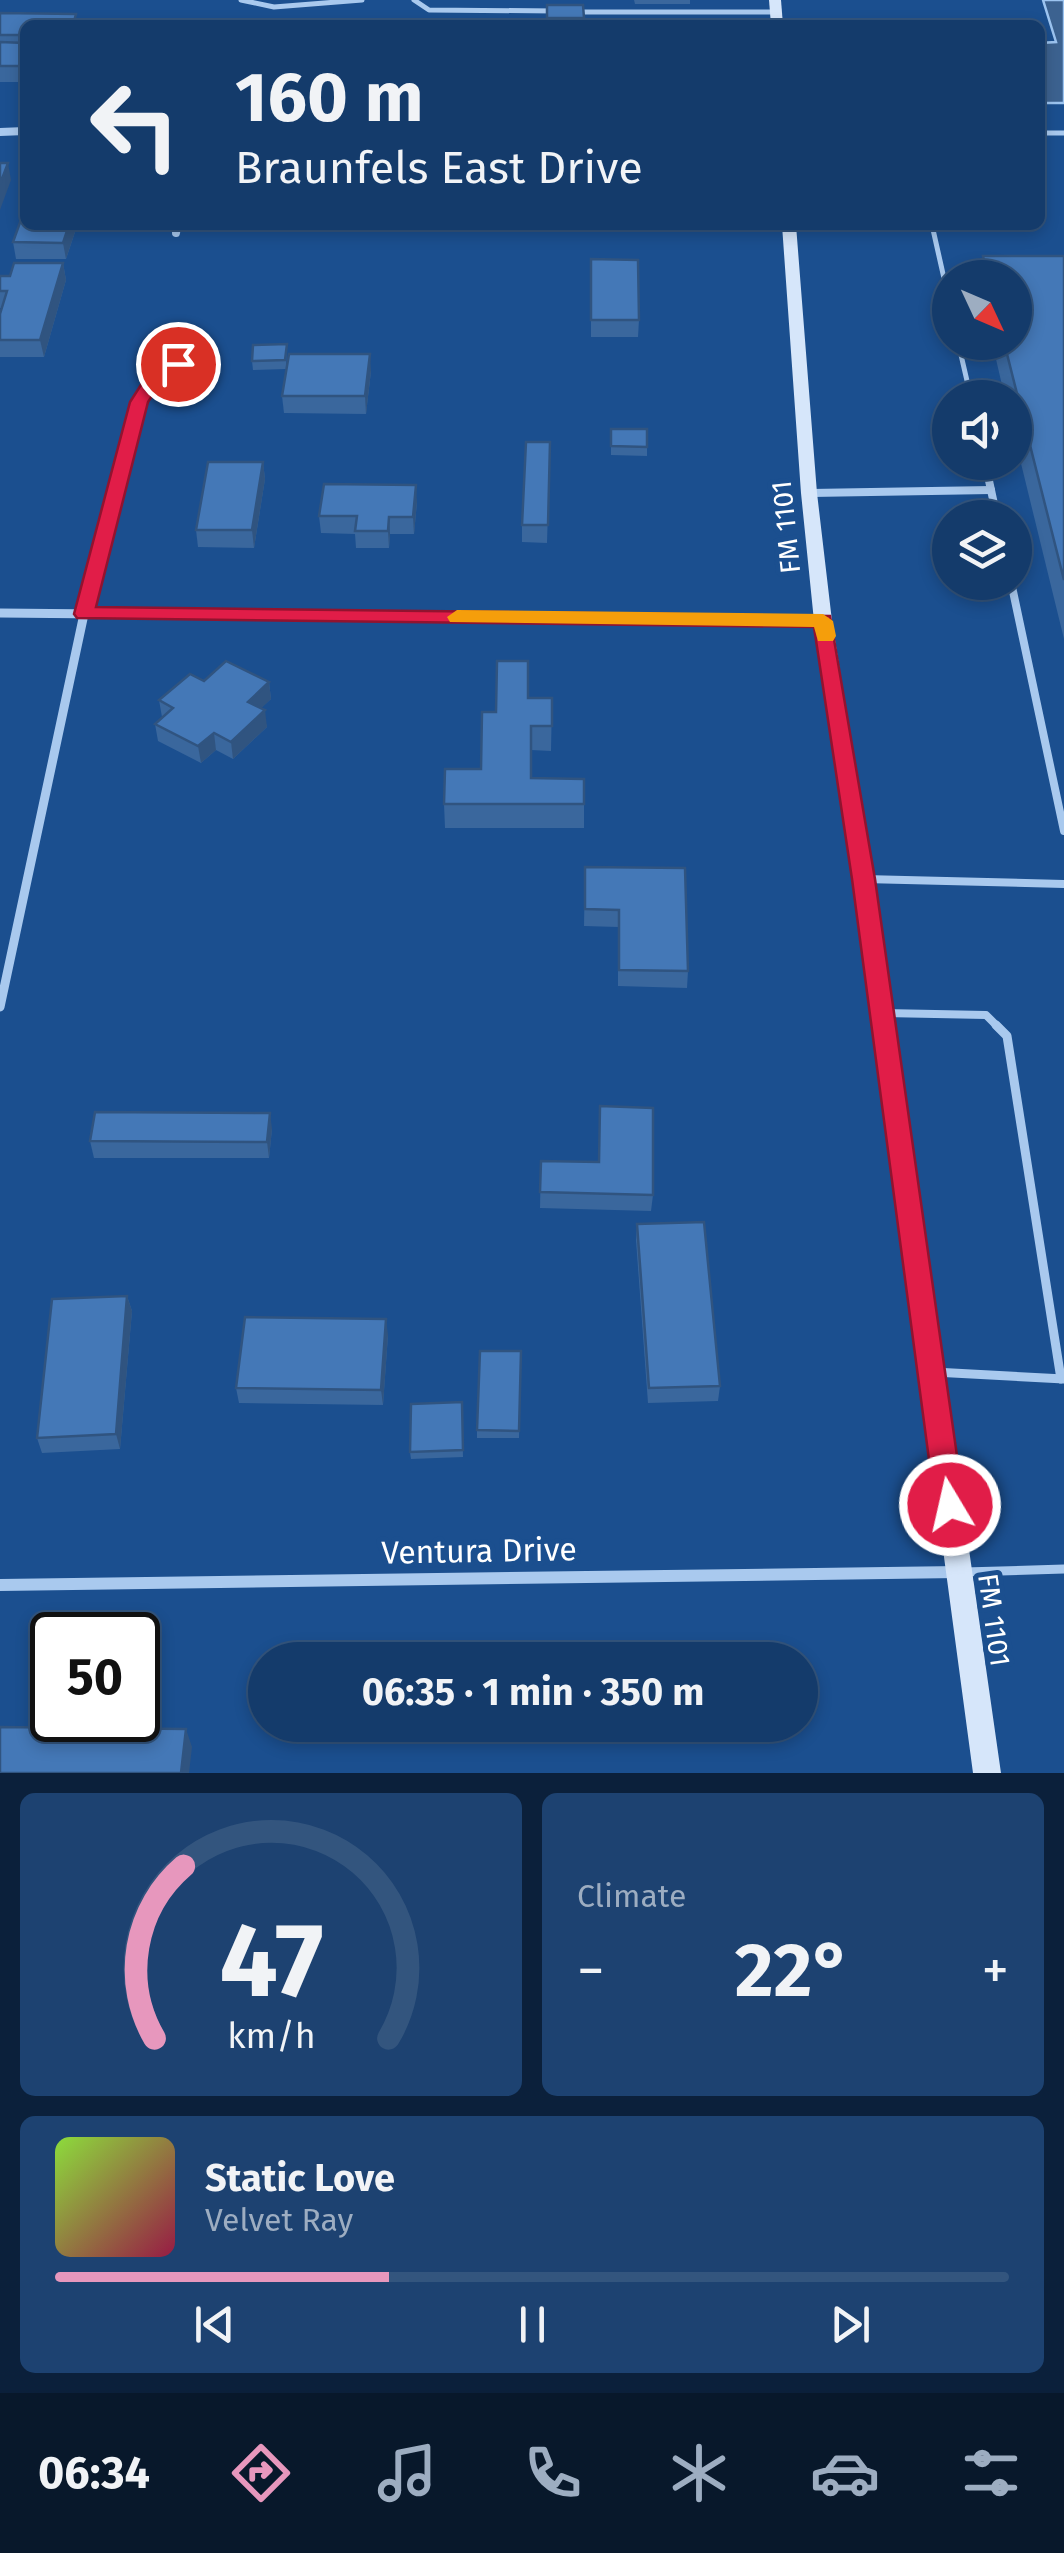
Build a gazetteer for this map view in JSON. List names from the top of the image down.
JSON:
{
  "streets": {
    "main road": ["FM 1101"],
    "street": ["Ventura Drive"]
  },
  "crossings": [
    ["FM 1101", "Ventura Drive"]
  ],
  "north": "bottom right",
  "page": {
    "turn": ["160 m", "Braunfels East Drive"],
    "limit": "50",
    "trip": "06:35 · 1 min · 350 m",
    "tile": "Climate",
    "heat": ["−", "22°", "+"],
    "song": ["Static Love", "Velvet Ray"],
    "tabs": "06:34",
    "gauge": ["47", "km/h"]
  }
}
